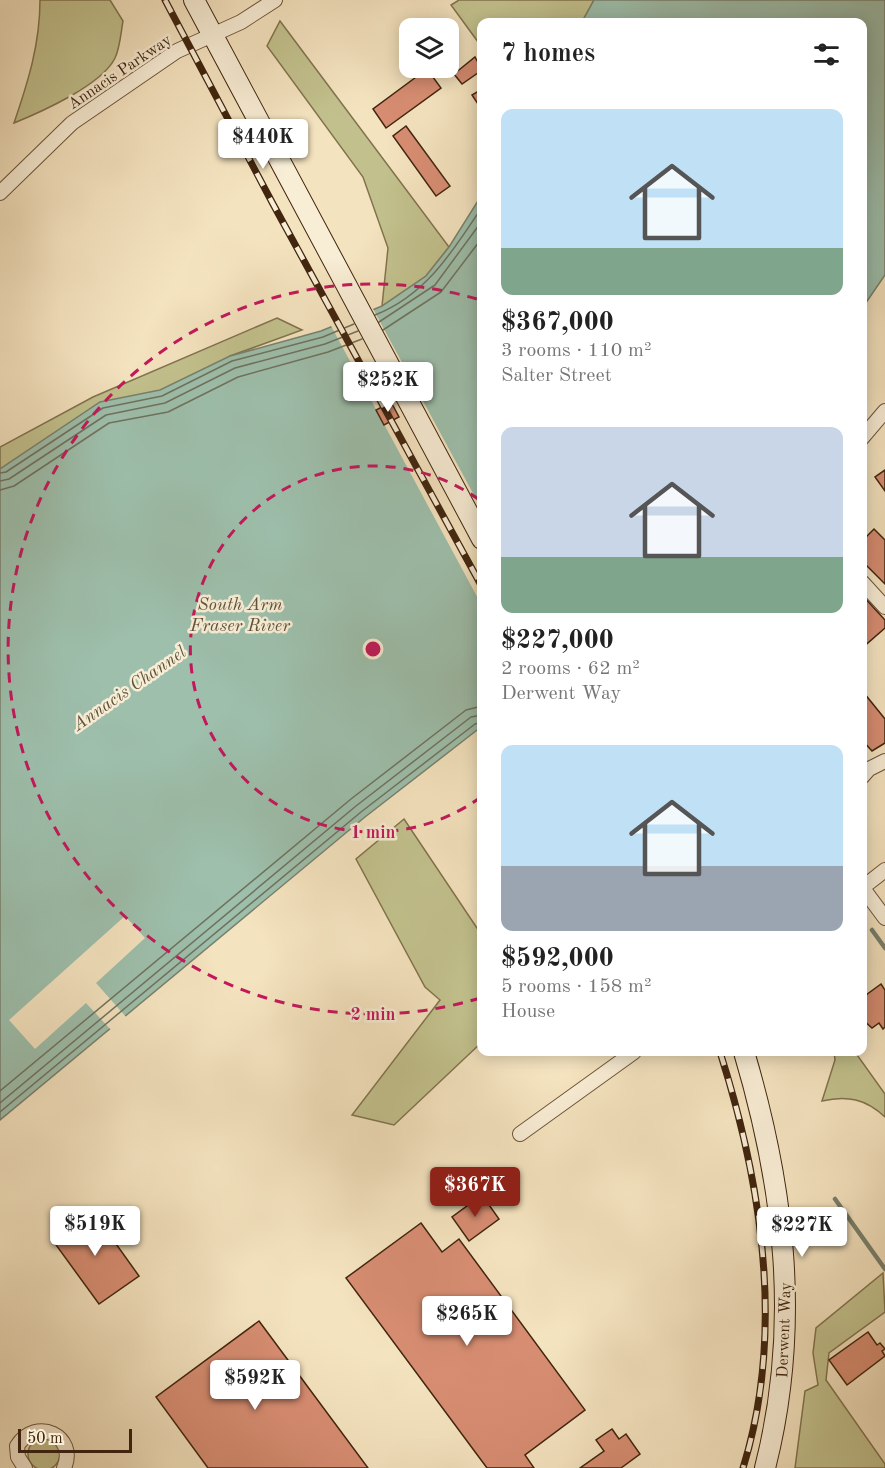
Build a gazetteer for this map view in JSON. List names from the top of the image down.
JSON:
{
  "streets": {
    "main road": ["Derwent Way"],
    "street": ["Annacis Parkway"]
  },
  "water": ["South Arm Fraser River", "Annacis Channel"],
  "scale_bar": "50 m",
  "page": {
    "heading": "7 homes",
    "list": [
      {
        "name": "$367,000",
        "note": "3 rooms · 110 m² · Salter Street"
      },
      {
        "name": "$227,000",
        "note": "2 rooms · 62 m² · Derwent Way"
      },
      {
        "name": "$592,000",
        "note": "5 rooms · 158 m² · House"
      }
    ],
    "price": [
      "$440K",
      "$252K",
      "$367K",
      "$519K",
      "$227K",
      "$265K",
      "$592K"
    ],
    "scale": "50 m"
  },
  "rings": ["1 min", "2 min"]
}
